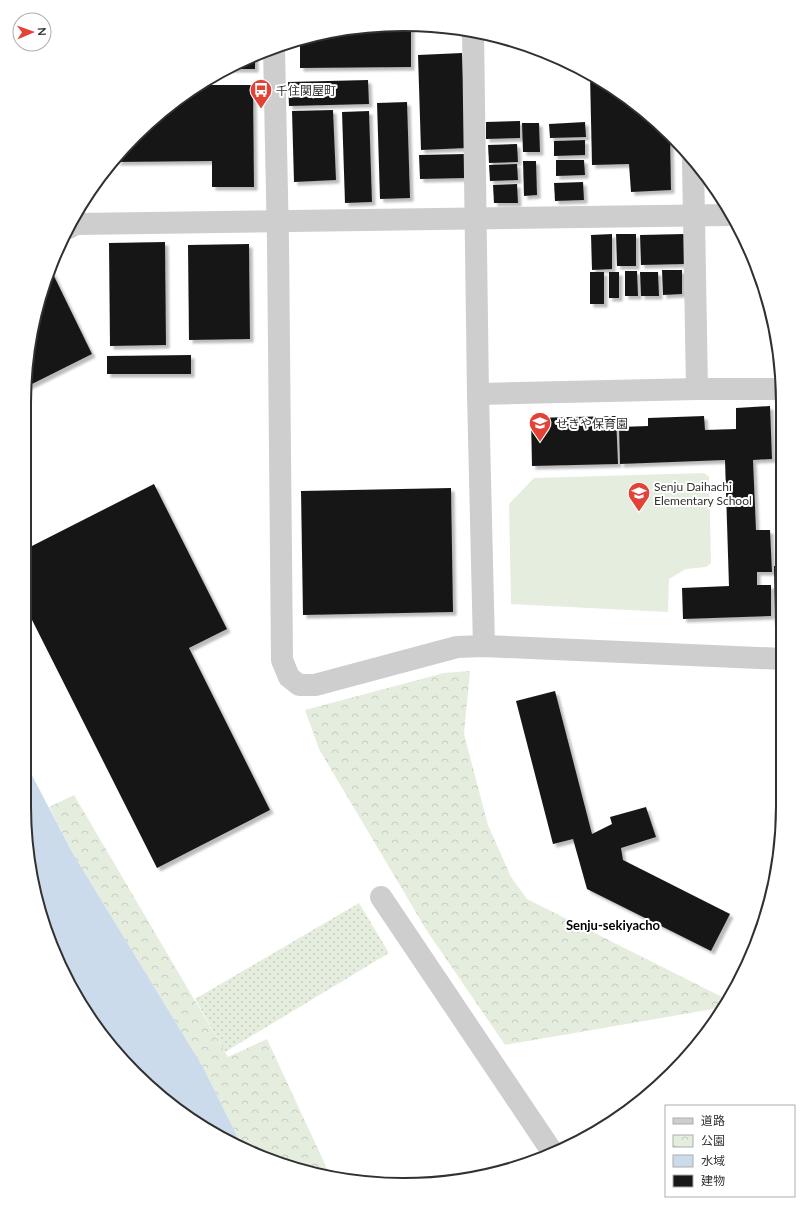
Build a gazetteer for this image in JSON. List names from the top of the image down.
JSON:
{
  "districts": ["Senju-sekiyacho"],
  "places": {
    "bus stop": ["千住関屋町"],
    "school or university": ["せきや保育園", "Senju Daihachi Elementary School"]
  },
  "legend": [
    "道路",
    "公園",
    "水域",
    "建物"
  ],
  "north": "right"
}
